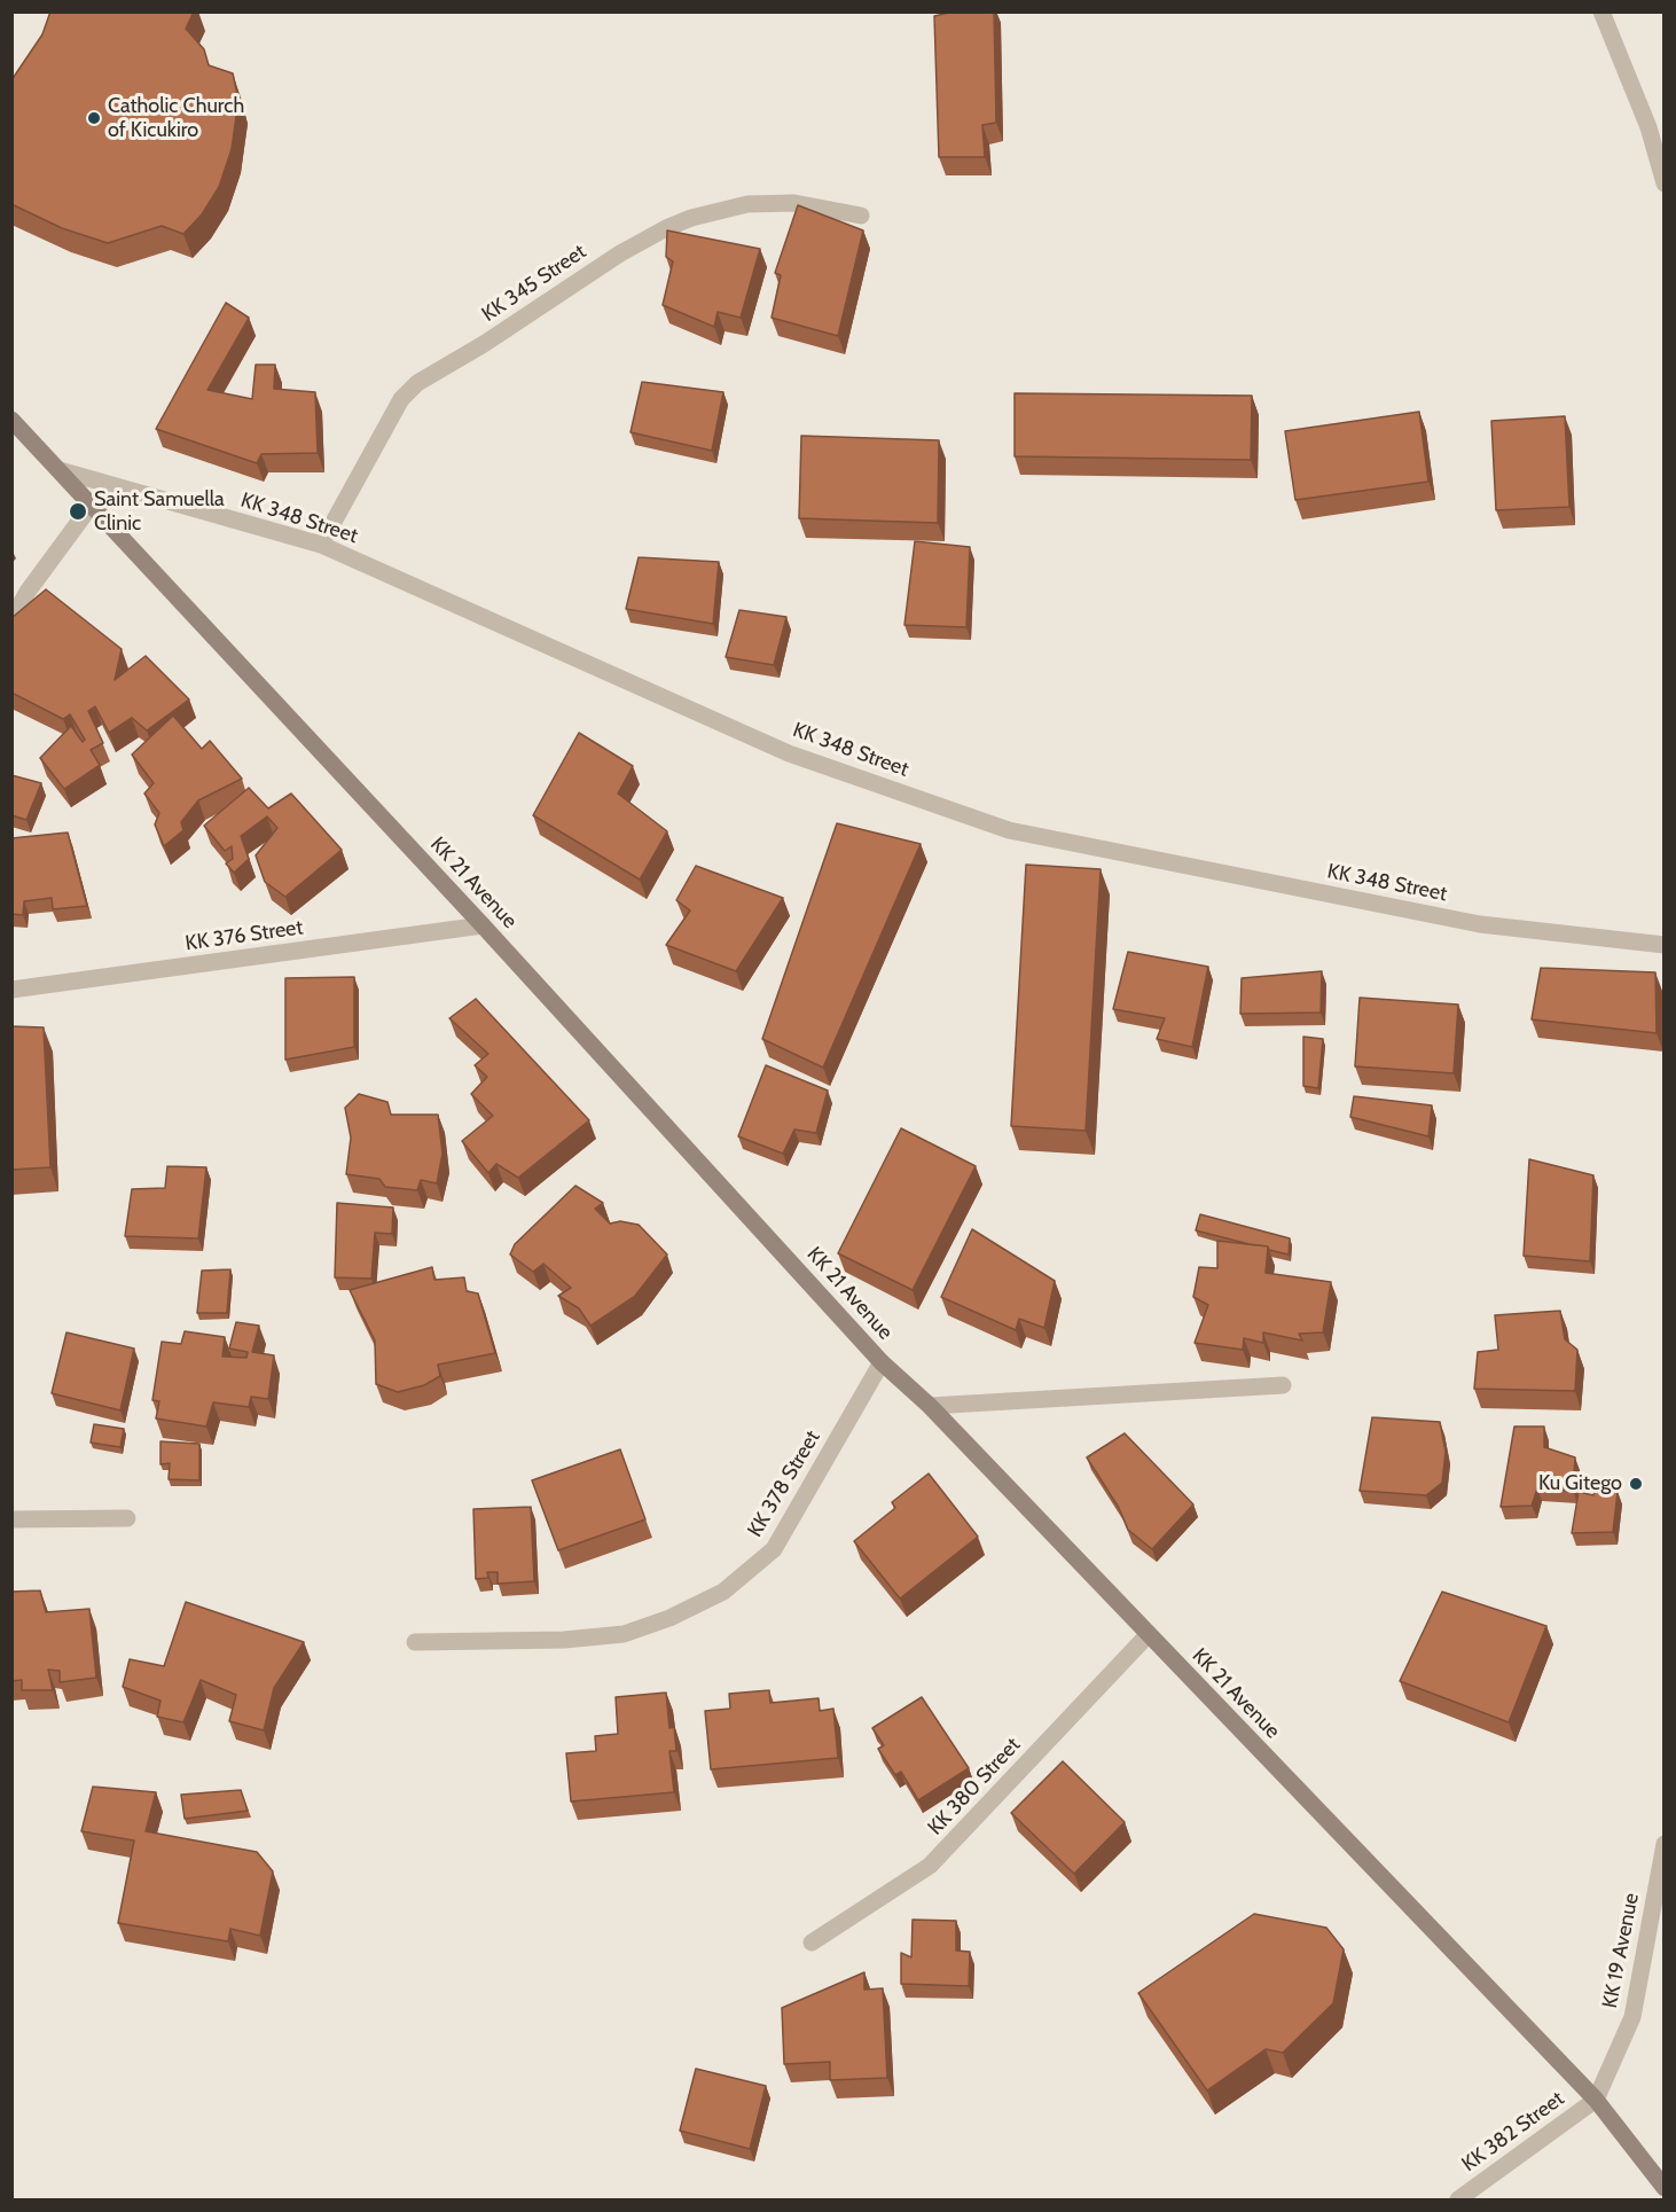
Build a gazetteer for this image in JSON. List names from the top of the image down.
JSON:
{
  "streets": {
    "main road": ["KK 21 Avenue"],
    "street": [
      "KK 345 Street",
      "KK 348 Street",
      "KK 376 Street",
      "KK 378 Street",
      "KK 380 Street",
      "KK 19 Avenue",
      "KK 382 Street"
    ]
  },
  "crossings": [
    ["KK 345 Street", "KK 348 Street"],
    ["KK 348 Street", "KK 21 Avenue"],
    ["KK 21 Avenue", "KK 376 Street"],
    ["KK 21 Avenue", "KK 378 Street"],
    ["KK 21 Avenue", "KK 380 Street"],
    ["KK 21 Avenue", "KK 19 Avenue"],
    ["KK 21 Avenue", "KK 382 Street"],
    ["KK 19 Avenue", "KK 382 Street"]
  ],
  "places": ["Catholic Church of Kicukiro", "Saint Samuella Clinic", "Ku Gitego"]
}
